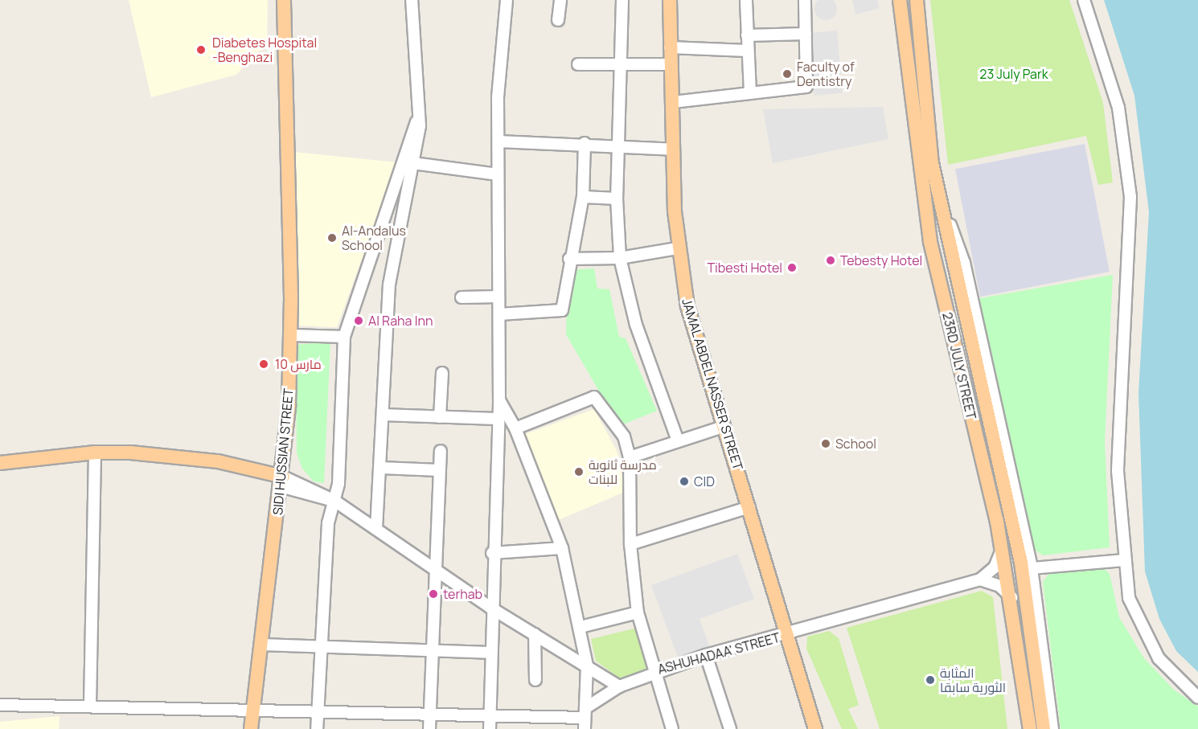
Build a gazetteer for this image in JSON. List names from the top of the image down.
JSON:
{
  "streets": {
    "main road": ["23RD JULY STREET", "JAMAL ABDEL NASSER STREET", "SIDI HUSSIAN STREET"],
    "street": ["ASHUHADAA' STREET"]
  },
  "crossings": [
    ["23RD JULY STREET", "ASHUHADAA' STREET"],
    ["JAMAL ABDEL NASSER STREET", "ASHUHADAA' STREET"]
  ],
  "parks": ["23 July Park"],
  "places": [
    "Diabetes Hospital -Benghazi",
    "Faculty of Dentistry",
    "Al-Andalus School",
    "Tebesty Hotel",
    "Tibesti Hotel",
    "Al Raha Inn",
    "10 مارس",
    "School",
    "مدرسة ثانوية للبنات",
    "CID",
    "terhab",
    "المثابة الثورية سابقا"
  ]
}
